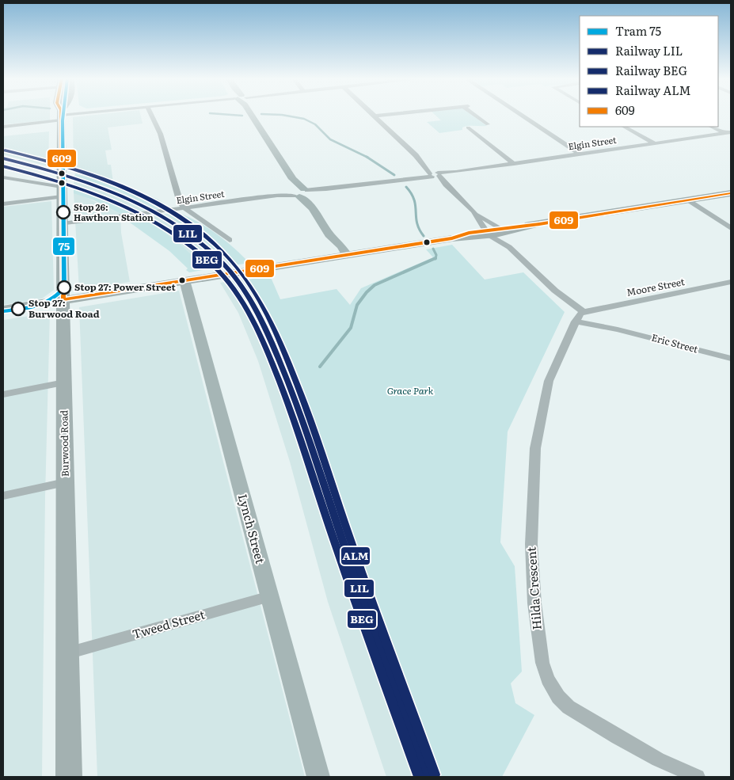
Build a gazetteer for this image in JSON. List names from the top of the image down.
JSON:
{
  "streets": {
    "main road": ["Burwood Road"],
    "street": [
      "Elgin Street",
      "Moore Street",
      "Eric Street",
      "Lynch Street",
      "Hilda Crescent",
      "Tweed Street"
    ]
  },
  "crossings": [
    ["Elgin Street", "Burwood Road"],
    ["Moore Street", "Eric Street"],
    ["Moore Street", "Hilda Crescent"],
    ["Eric Street", "Hilda Crescent"],
    ["Burwood Road", "Tweed Street"],
    ["Lynch Street", "Tweed Street"]
  ],
  "parks": ["Grace Park"],
  "places": ["Stop 26: Hawthorn Station", "Stop 27: Power Street", "Stop 27: Burwood Road"],
  "lines": [
    "tram line 75",
    "transit line 609",
    "rail line ALM",
    "rail line LIL",
    "rail line BEG"
  ],
  "legend": [
    "Tram 75",
    "Railway LIL",
    "Railway BEG",
    "Railway ALM",
    "609"
  ]
}
